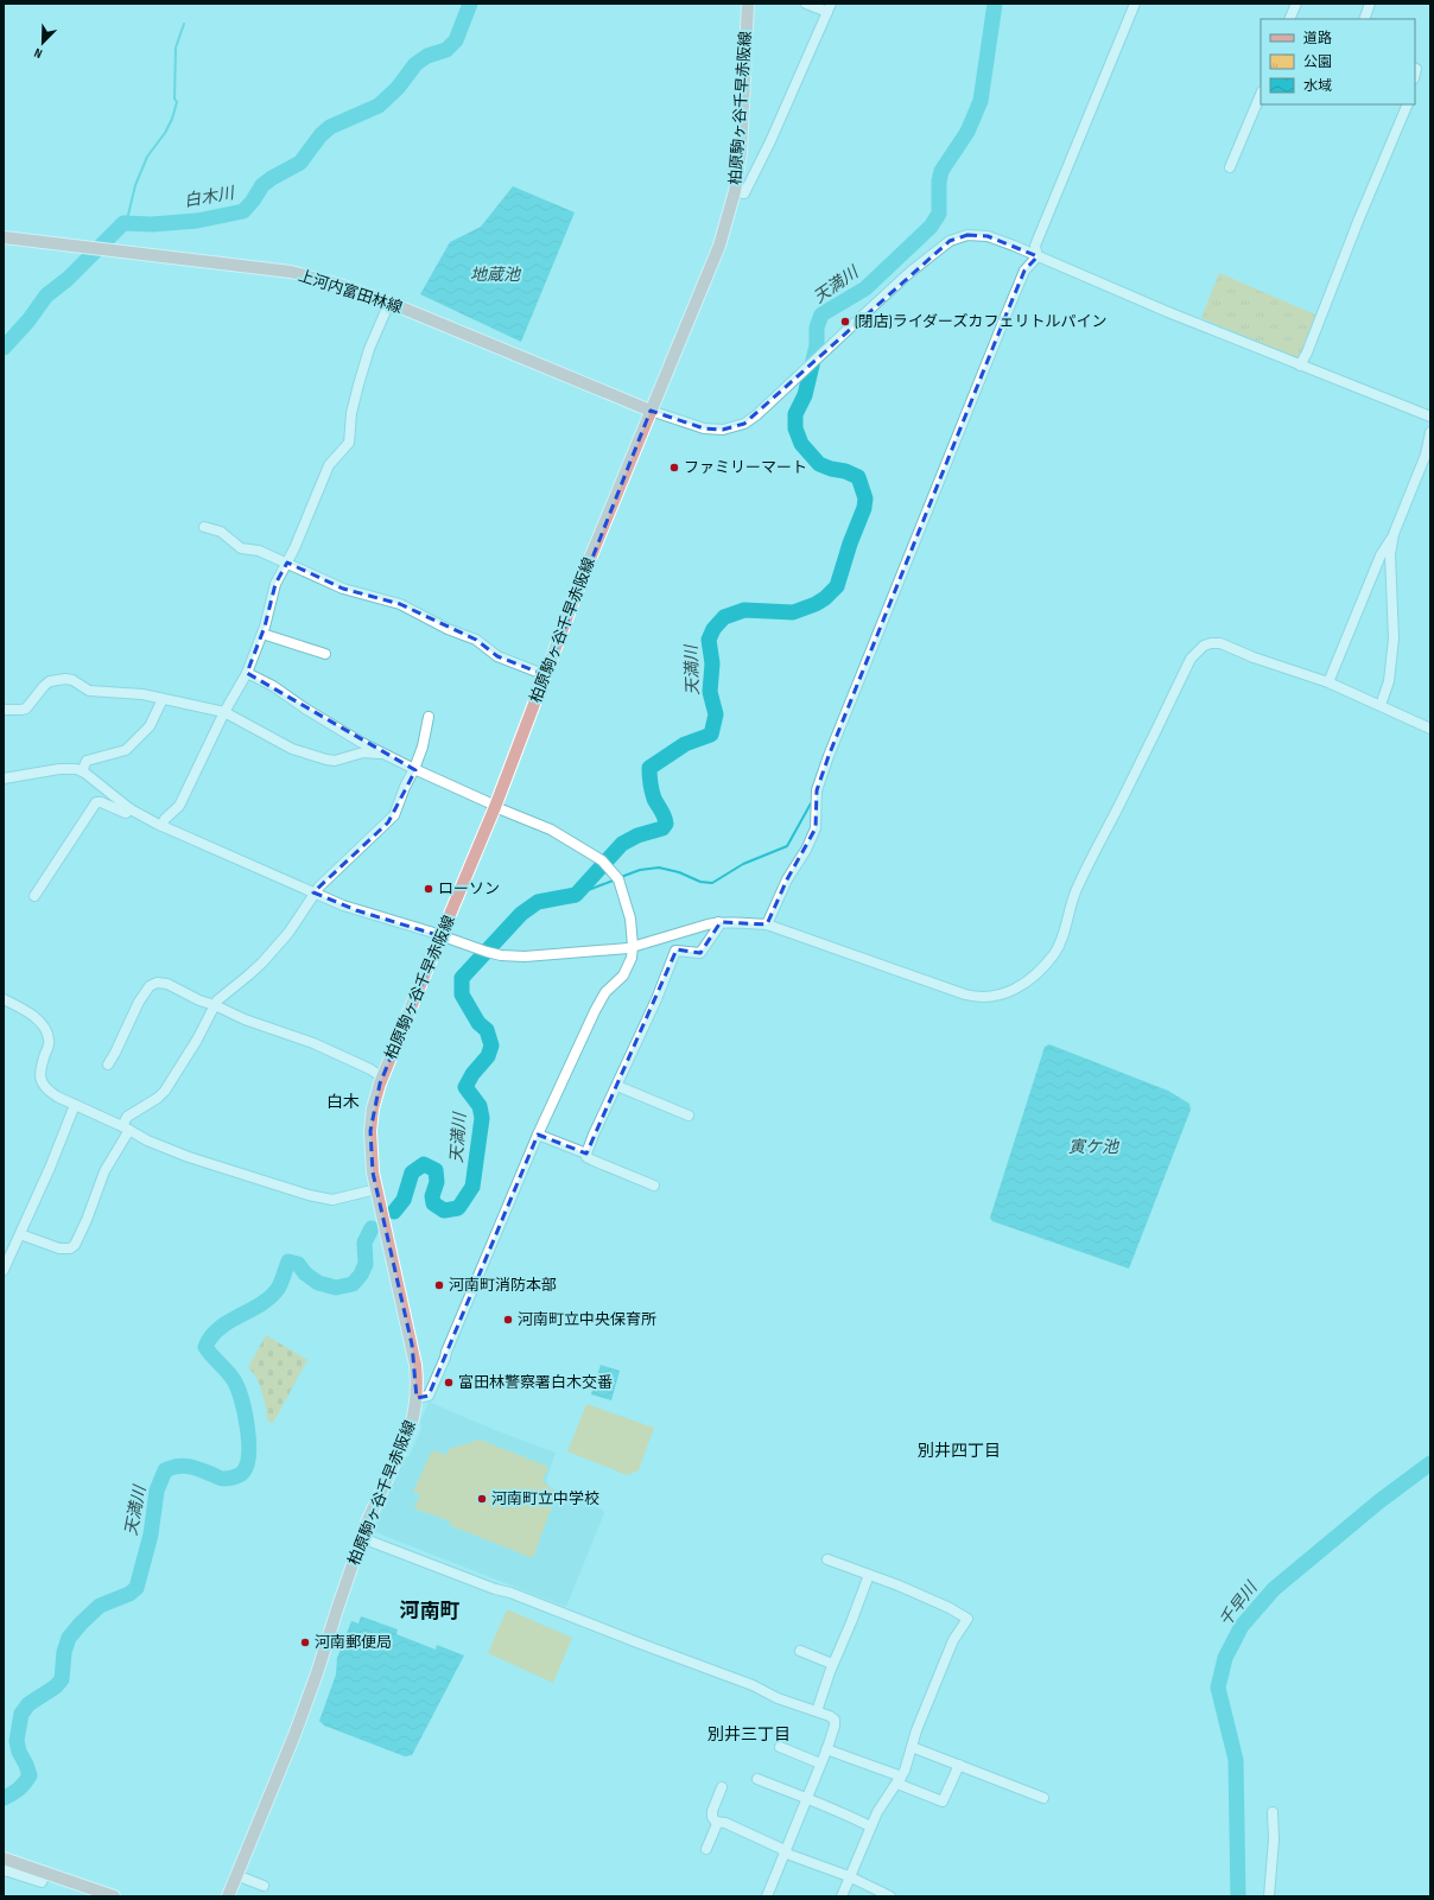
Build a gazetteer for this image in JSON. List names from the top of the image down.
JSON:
{
  "streets": {
    "main road": ["柏原駒ヶ谷千早赤阪線", "上河内富田林線"]
  },
  "crossings": [
    ["柏原駒ヶ谷千早赤阪線", "上河内富田林線"]
  ],
  "districts": [
    "白木",
    "別井四丁目",
    "河南町",
    "別井三丁目"
  ],
  "water": [
    "白木川",
    "地蔵池",
    "天満川",
    "寅ケ池",
    "千早川"
  ],
  "places": [
    "(閉店)ライダーズカフェリトルパイン",
    "ファミリーマート",
    "ローソン",
    "河南町消防本部",
    "河南町立中央保育所",
    "富田林警察署白木交番",
    "河南町立中学校",
    "河南郵便局"
  ],
  "legend": ["道路", "公園", "水域"],
  "north": "bottom left"
}
